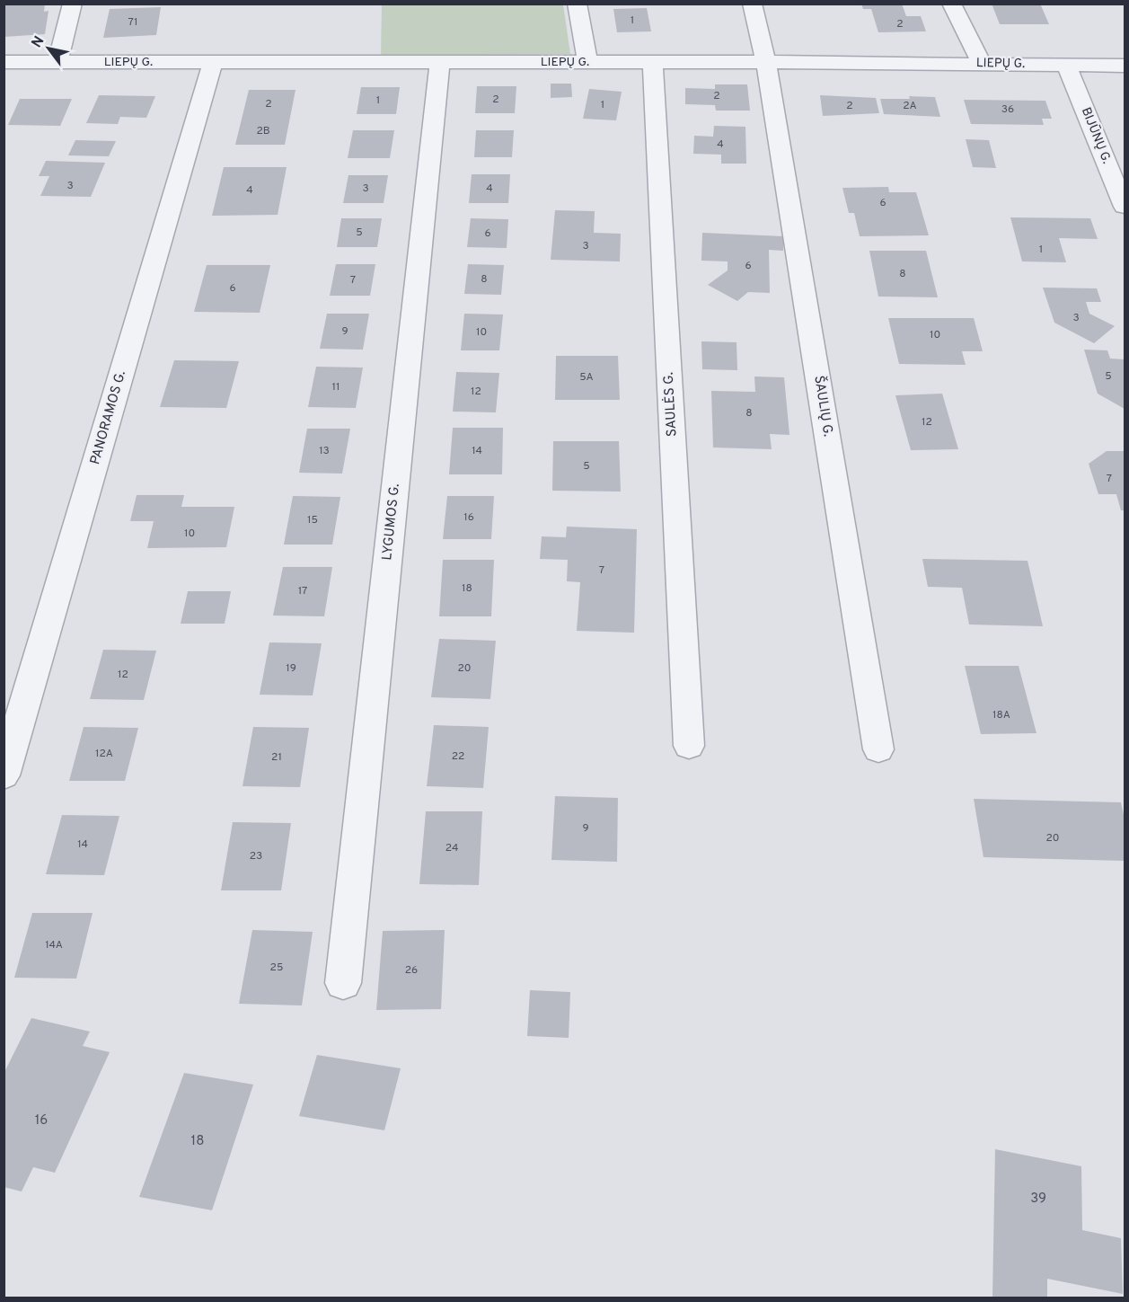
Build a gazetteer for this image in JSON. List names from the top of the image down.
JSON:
{
  "streets": {
    "street": [
      "LIEPŲ G.",
      "BIJŪNŲ G.",
      "SAULĖS G.",
      "ŠAULIŲ G.",
      "PANORAMOS G.",
      "LYGUMOS G."
    ]
  },
  "crossings": [
    ["LIEPŲ G.", "BIJŪNŲ G."],
    ["LIEPŲ G.", "SAULĖS G."],
    ["LIEPŲ G.", "ŠAULIŲ G."],
    ["LIEPŲ G.", "PANORAMOS G."],
    ["LIEPŲ G.", "LYGUMOS G."]
  ],
  "house_numbers": [
    "1",
    "71",
    "2",
    "2",
    "2",
    "1",
    "2",
    "1",
    "2",
    "2A",
    "36",
    "2B",
    "4",
    "3",
    "3",
    "4",
    "4",
    "6",
    "5",
    "6",
    "3",
    "1",
    "6",
    "8",
    "8",
    "7",
    "6",
    "3",
    "9",
    "10",
    "10",
    "5",
    "5A",
    "11",
    "12",
    "8",
    "12",
    "13",
    "14",
    "5",
    "7",
    "16",
    "15",
    "10",
    "7",
    "18",
    "17",
    "19",
    "20",
    "12",
    "18A",
    "12A",
    "22",
    "21",
    "9",
    "20",
    "14",
    "24",
    "23",
    "14A",
    "25",
    "26",
    "16",
    "18",
    "39"
  ],
  "north": "top left"
}
